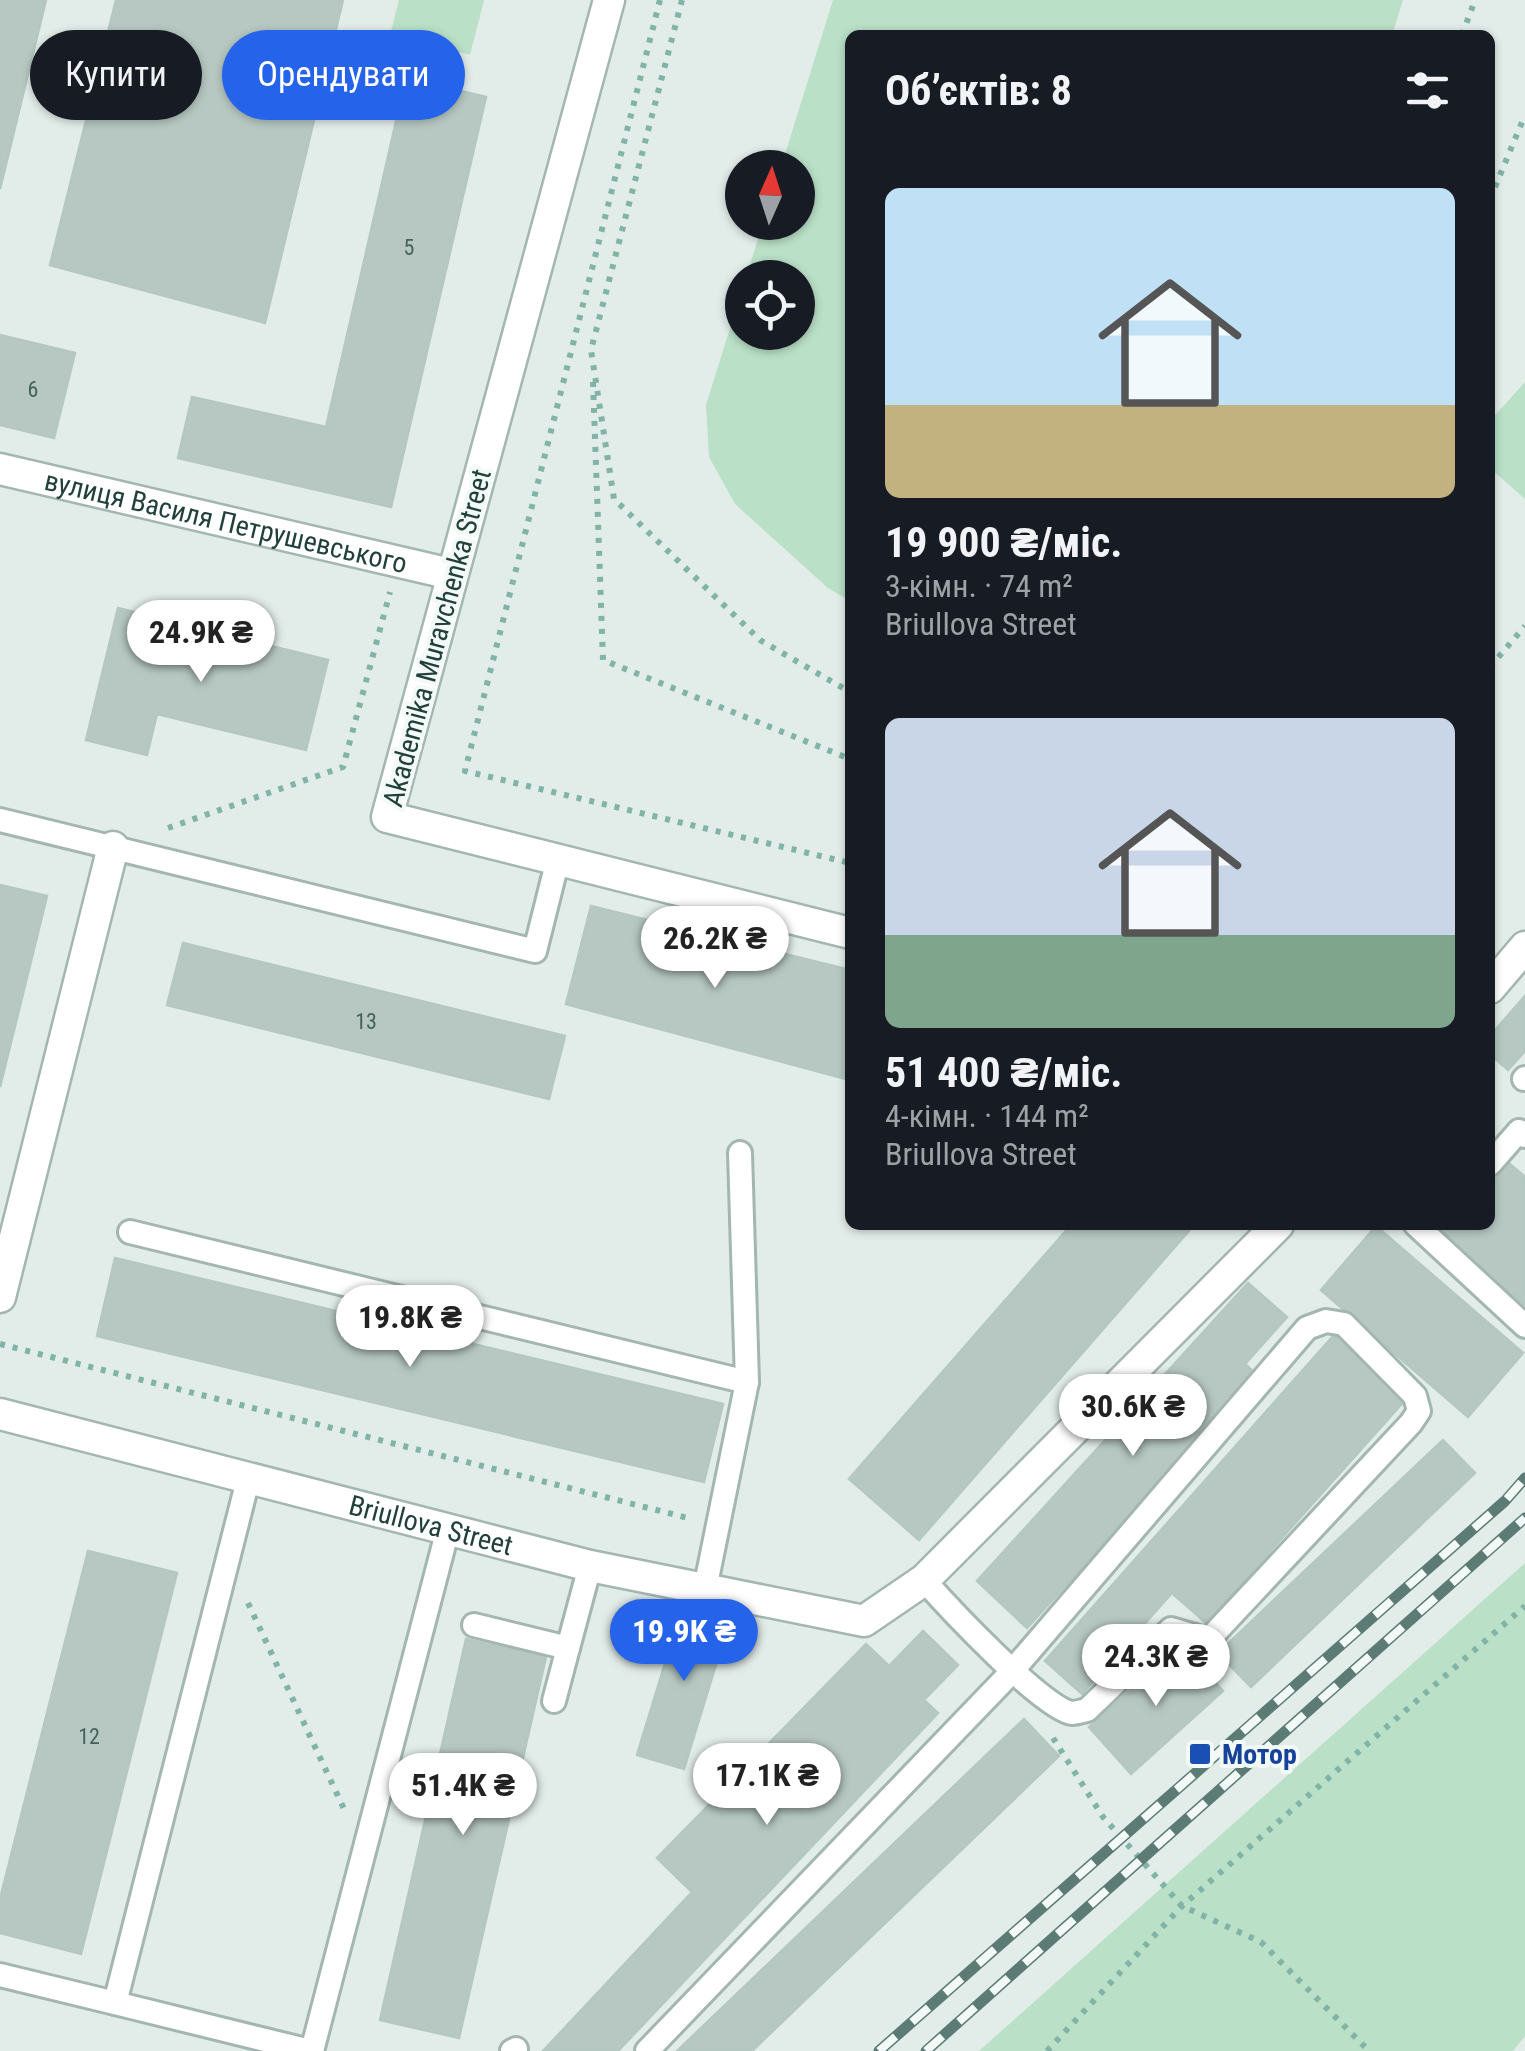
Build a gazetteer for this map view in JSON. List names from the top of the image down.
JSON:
{
  "streets": {
    "street": ["вулиця Василя Петрушевського", "Akademika Muravchenka Street", "Briullova Street"]
  },
  "crossings": [
    ["вулиця Василя Петрушевського", "Akademika Muravchenka Street"]
  ],
  "places": {
    "transit": ["Мотор"]
  },
  "house_numbers": [
    "5",
    "6",
    "13",
    "12"
  ],
  "north": "top",
  "page": {
    "chip": ["Купити", "Орендувати"],
    "heading": "Об’єктів: 8",
    "list": [
      {
        "name": "19 900 ₴/міс.",
        "note": "3-кімн. · 74 m² · Briullova Street"
      },
      {
        "name": "51 400 ₴/міс.",
        "note": "4-кімн. · 144 m² · Briullova Street"
      }
    ],
    "price": [
      "24.9K ₴",
      "26.2K ₴",
      "19.8K ₴",
      "30.6K ₴",
      "19.9K ₴",
      "24.3K ₴",
      "17.1K ₴",
      "51.4K ₴"
    ]
  }
}
